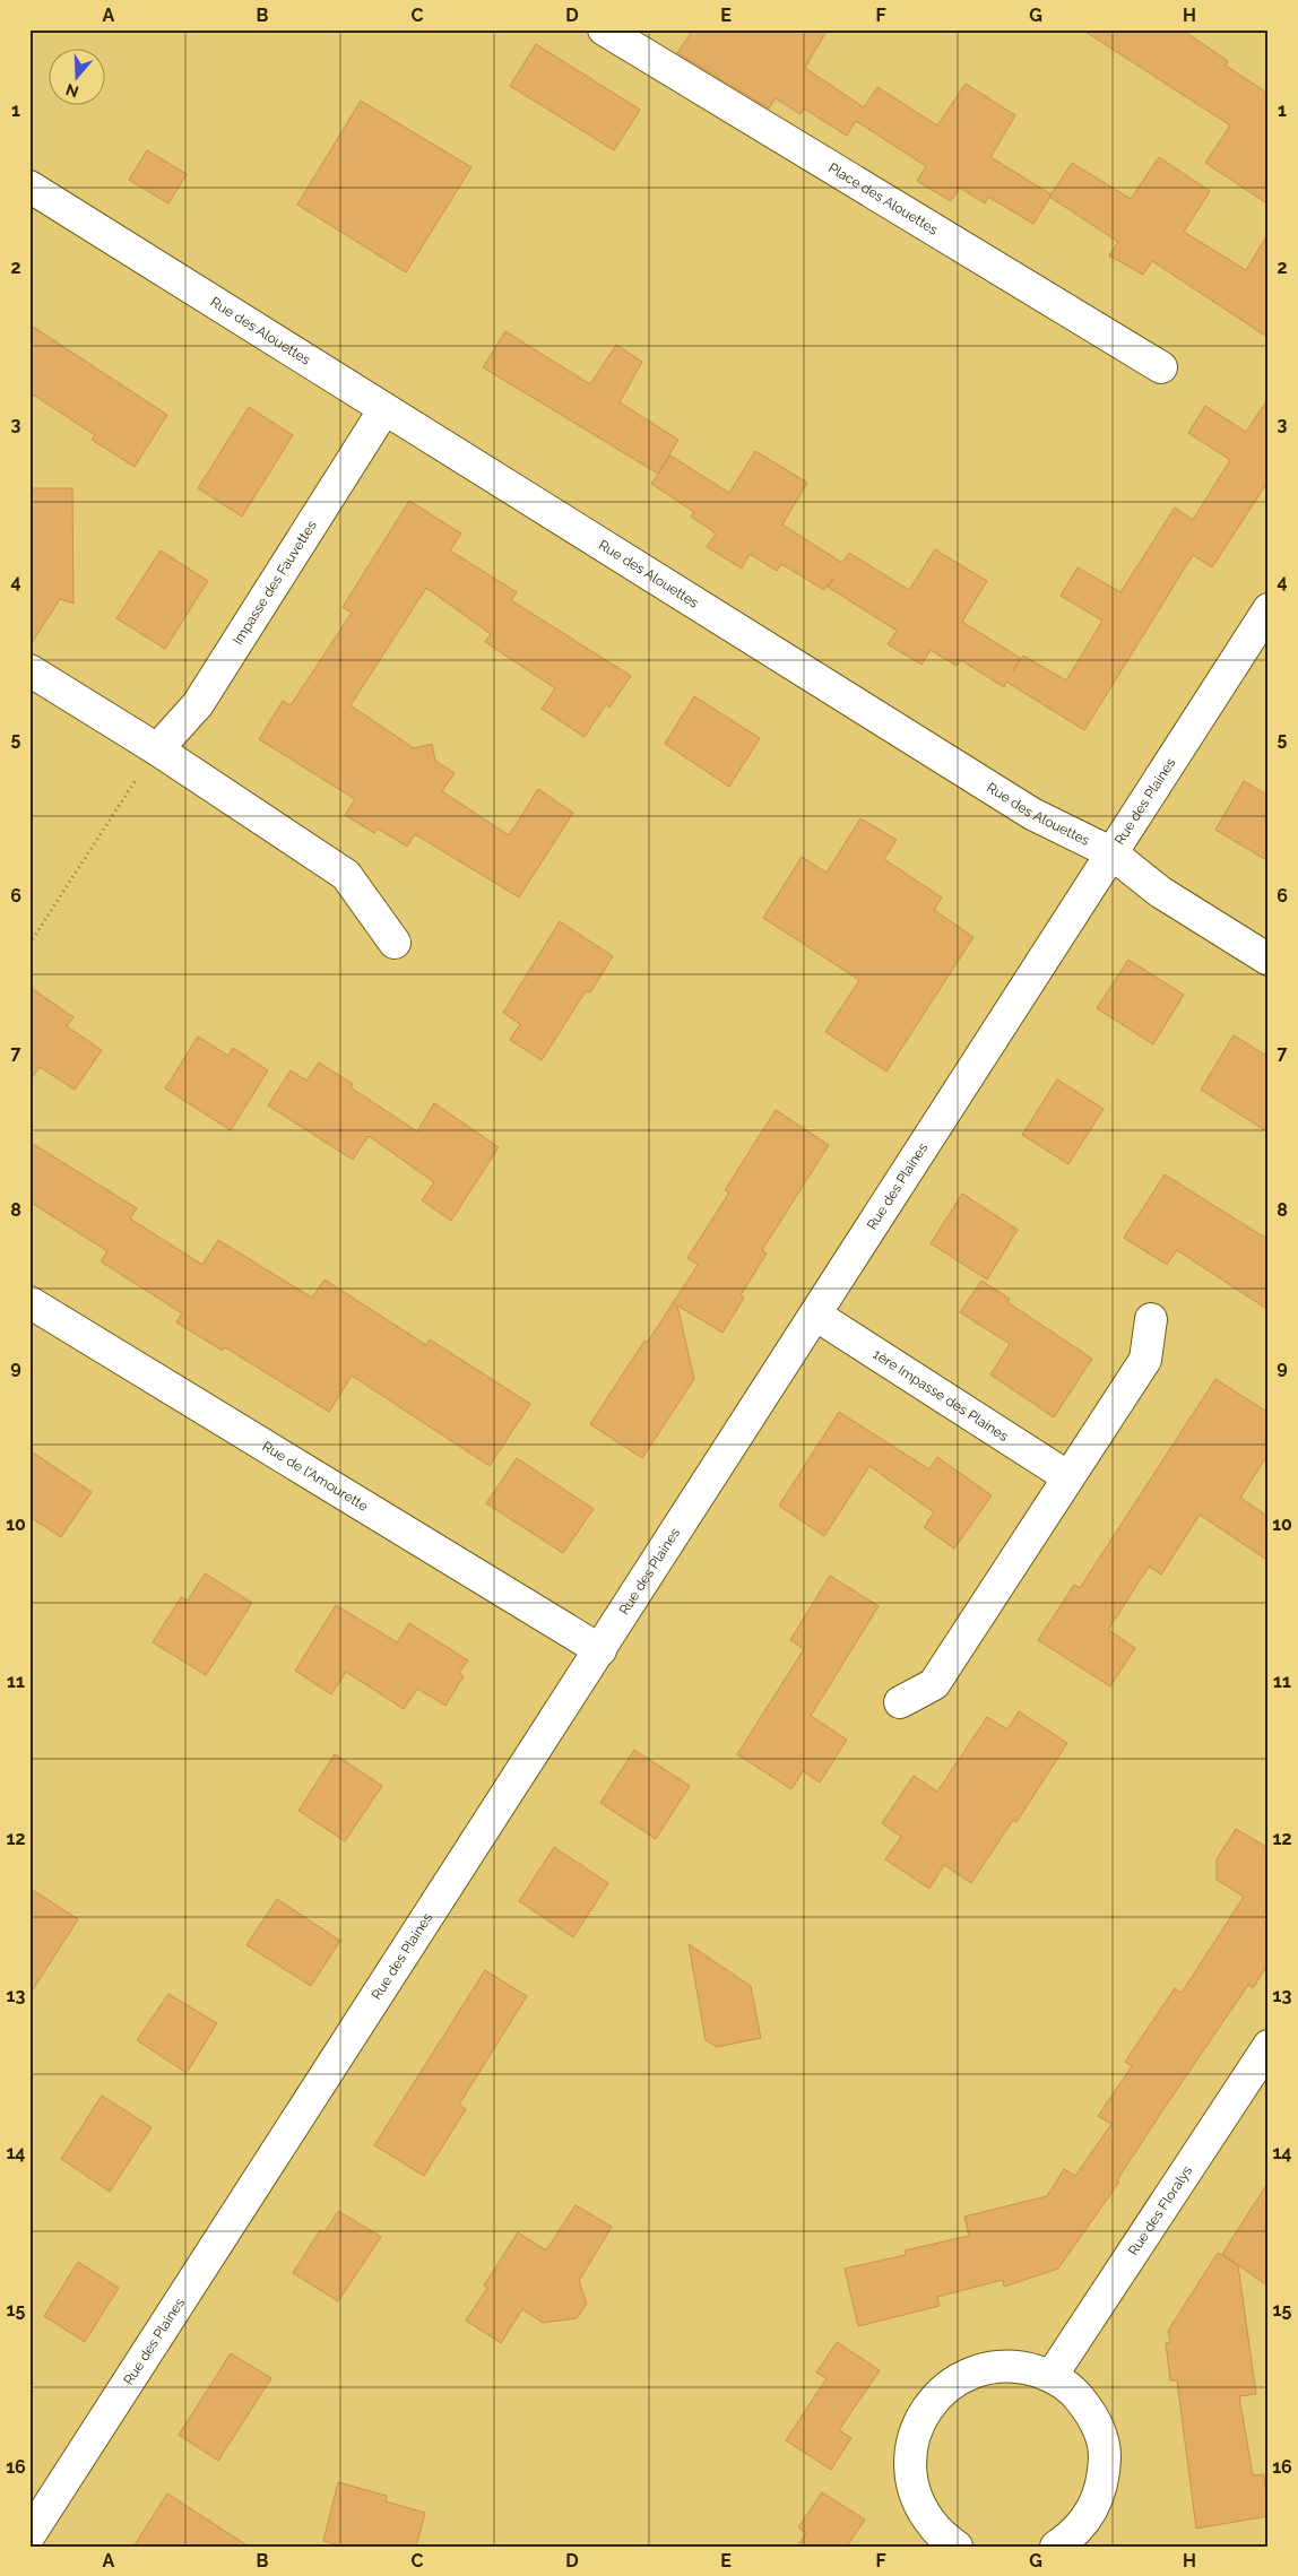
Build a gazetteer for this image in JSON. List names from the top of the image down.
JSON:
{
  "streets": {
    "street": [
      "Place des Alouettes",
      "Rue des Alouettes",
      "Impasse des Fauvettes",
      "Rue des Plaines",
      "1ère Impasse des Plaines",
      "Rue de l'Amourette",
      "Rue des Floralys"
    ]
  },
  "crossings": [
    ["Rue des Alouettes", "Impasse des Fauvettes"],
    ["Rue des Alouettes", "Rue des Plaines"],
    ["Rue des Plaines", "1ère Impasse des Plaines"],
    ["Rue des Plaines", "Rue de l'Amourette"]
  ],
  "north": "bottom",
  "grid": {
    "columns": [
      "A",
      "B",
      "C",
      "D",
      "E",
      "F",
      "G",
      "H"
    ],
    "rows": [
      "1",
      "2",
      "3",
      "4",
      "5",
      "6",
      "7",
      "8",
      "9",
      "10",
      "11",
      "12",
      "13",
      "14",
      "15",
      "16"
    ]
  }
}
